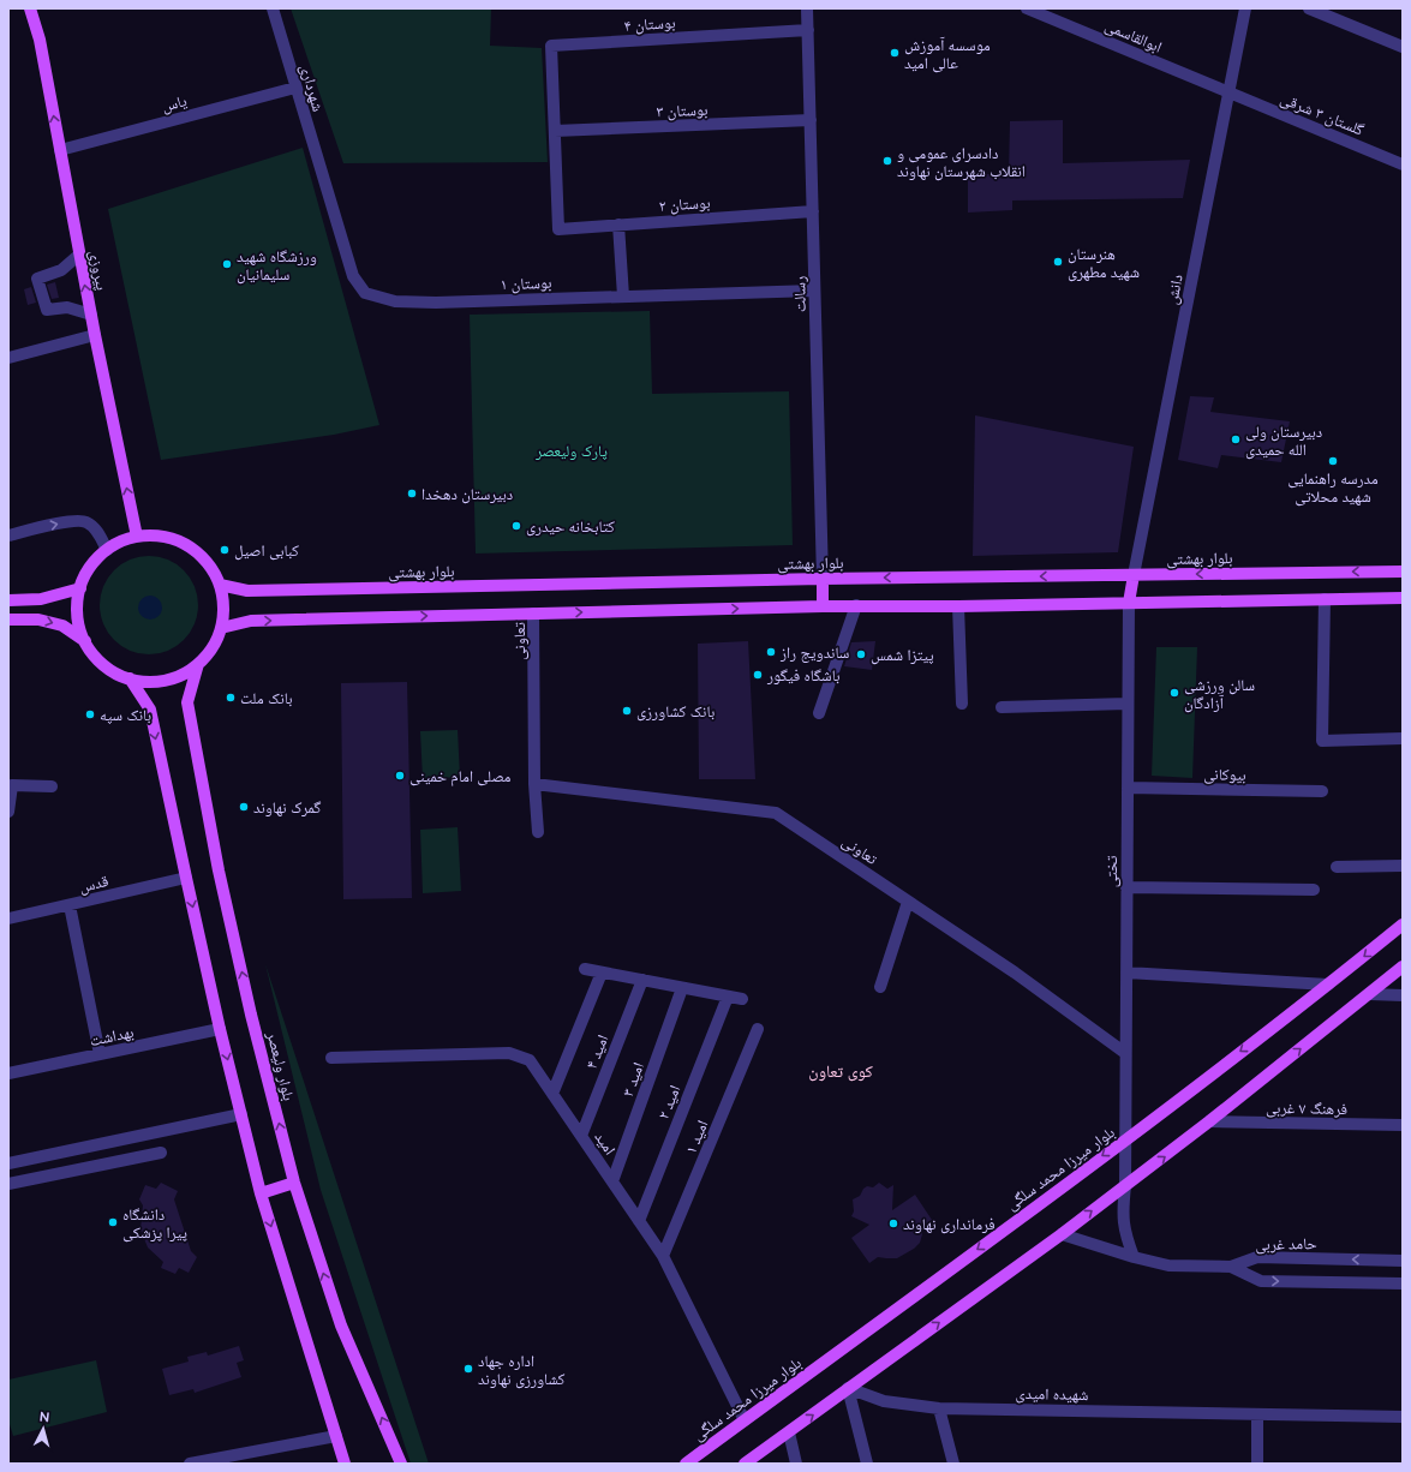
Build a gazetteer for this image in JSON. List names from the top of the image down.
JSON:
{
  "streets": {
    "main road": [
      "پیروزی",
      "بلوار بهشتی",
      "بلوار ولیعصر",
      "بلوار میرزا محمد سلگی"
    ],
    "street": [
      "بوستان ۴",
      "ابوالقاسمی",
      "شهرداری",
      "یاس",
      "بوستان ۳",
      "گلستان ۳ شرقی",
      "بوستان ۲",
      "بوستان ۱",
      "دانش",
      "رسالت",
      "تعاونی",
      "بیوکانی",
      "تختی",
      "قدس",
      "بهداشت",
      "امید ۴",
      "امید ۳",
      "امید ۲",
      "فرهنگ ۷ غربی",
      "امید ۱",
      "امید",
      "حامد غربی",
      "شهیده امیدی"
    ]
  },
  "crossings": [
    ["بوستان ۴", "بوستان ۳"],
    ["بوستان ۴", "بوستان ۲"],
    ["بوستان ۴", "رسالت"],
    ["ابوالقاسمی", "گلستان ۳ شرقی"],
    ["ابوالقاسمی", "دانش"],
    ["شهرداری", "یاس"],
    ["شهرداری", "بوستان ۱"],
    ["یاس", "پیروزی"],
    ["بوستان ۳", "بوستان ۲"],
    ["بوستان ۳", "رسالت"],
    ["گلستان ۳ شرقی", "دانش"],
    ["بوستان ۲", "رسالت"],
    ["پیروزی", "بلوار بهشتی"],
    ["پیروزی", "بلوار ولیعصر"],
    ["بوستان ۱", "رسالت"],
    ["دانش", "بلوار بهشتی"],
    ["رسالت", "بلوار بهشتی"],
    ["بلوار بهشتی", "بلوار ولیعصر"],
    ["تعاونی", "تختی"],
    ["بیوکانی", "تختی"],
    ["تختی", "بلوار میرزا محمد سلگی"],
    ["امید ۴", "امید"],
    ["امید ۳", "امید"],
    ["امید ۲", "امید"],
    ["امید ۱", "امید"],
    ["امید", "بلوار میرزا محمد سلگی"]
  ],
  "one_way": ["پیروزی"],
  "districts": ["کوی تعاون"],
  "parks": ["پارک ولیعصر"],
  "places": [
    "موسسه آموزش عالی امید",
    "دادسرای عمومی و انقلاب شهرستان نهاوند",
    "هنرستان شهید مطهری",
    "ورزشگاه شهید سلیمانیان",
    "دبیرستان ولی الله حمیدی",
    "مدرسه راهنمایی شهید محلاتی",
    "دبیرستان دهخدا",
    "کتابخانه حیدری",
    "کبابی اصیل",
    "ساندویج راز",
    "پیتزا شمس",
    "باشگاه فیگور",
    "سالن ورزشی آزادگان",
    "بانک ملت",
    "بانک کشاورزی",
    "بانک سپه",
    "مصلی امام خمینی",
    "گمرک نهاوند",
    "دانشگاه پیرا پزشکی",
    "فرمانداری نهاوند",
    "اداره جهاد کشاورزی نهاوند"
  ],
  "north": "top"
}
